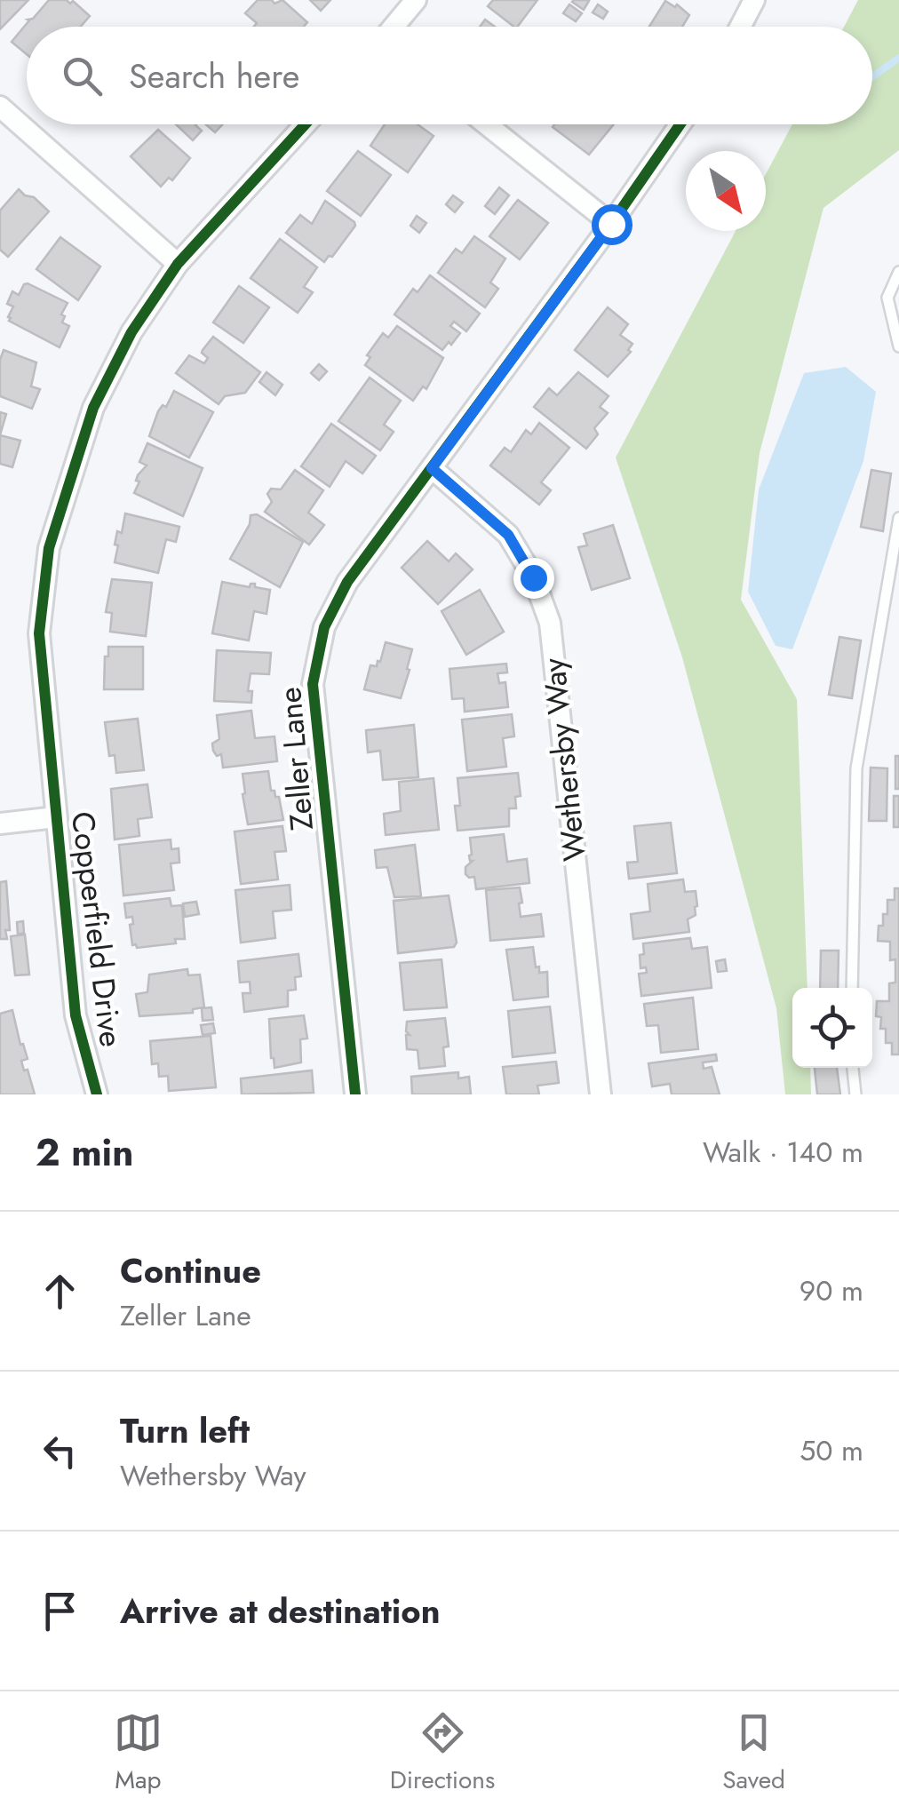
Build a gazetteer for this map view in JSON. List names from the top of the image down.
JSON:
{
  "streets": {
    "street": ["Zeller Lane", "Wethersby Way", "Copperfield Drive"]
  },
  "crossings": [
    ["Zeller Lane", "Wethersby Way"]
  ],
  "north": "bottom right",
  "page": {
    "search": "Search here",
    "heading": ["2 min", "Walk · 140 m"],
    "list": [
      ["Continue", "Zeller Lane", "90 m"],
      ["Turn left", "Wethersby Way", "50 m"],
      "Arrive at destination"
    ],
    "nav": ["Map", "Directions", "Saved"]
  }
}
